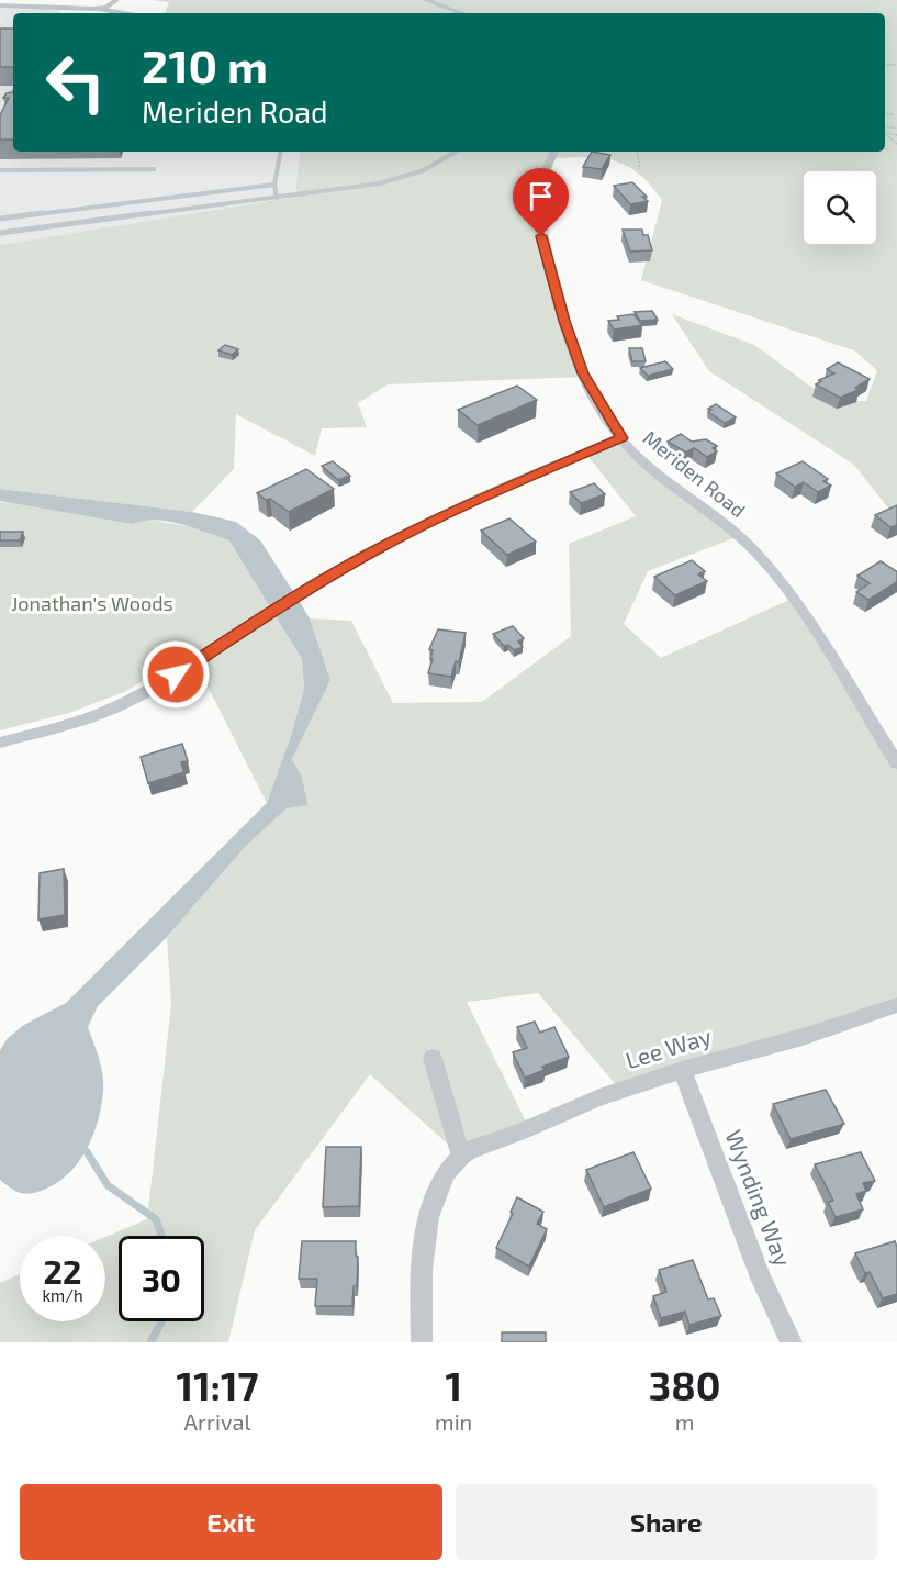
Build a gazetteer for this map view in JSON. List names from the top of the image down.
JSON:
{
  "streets": {
    "street": ["Meriden Road", "Lee Way", "Wynding Way"]
  },
  "crossings": [
    ["Lee Way", "Wynding Way"]
  ],
  "parks": ["Jonathan's Woods"],
  "page": {
    "turn": ["210 m", "Meriden Road"],
    "speed": "22 km/h",
    "limit": "30",
    "eta": [
      "11:17",
      "Arrival",
      "1",
      "min",
      "380",
      "m"
    ],
    "buttons": ["Exit", "Share"]
  }
}
